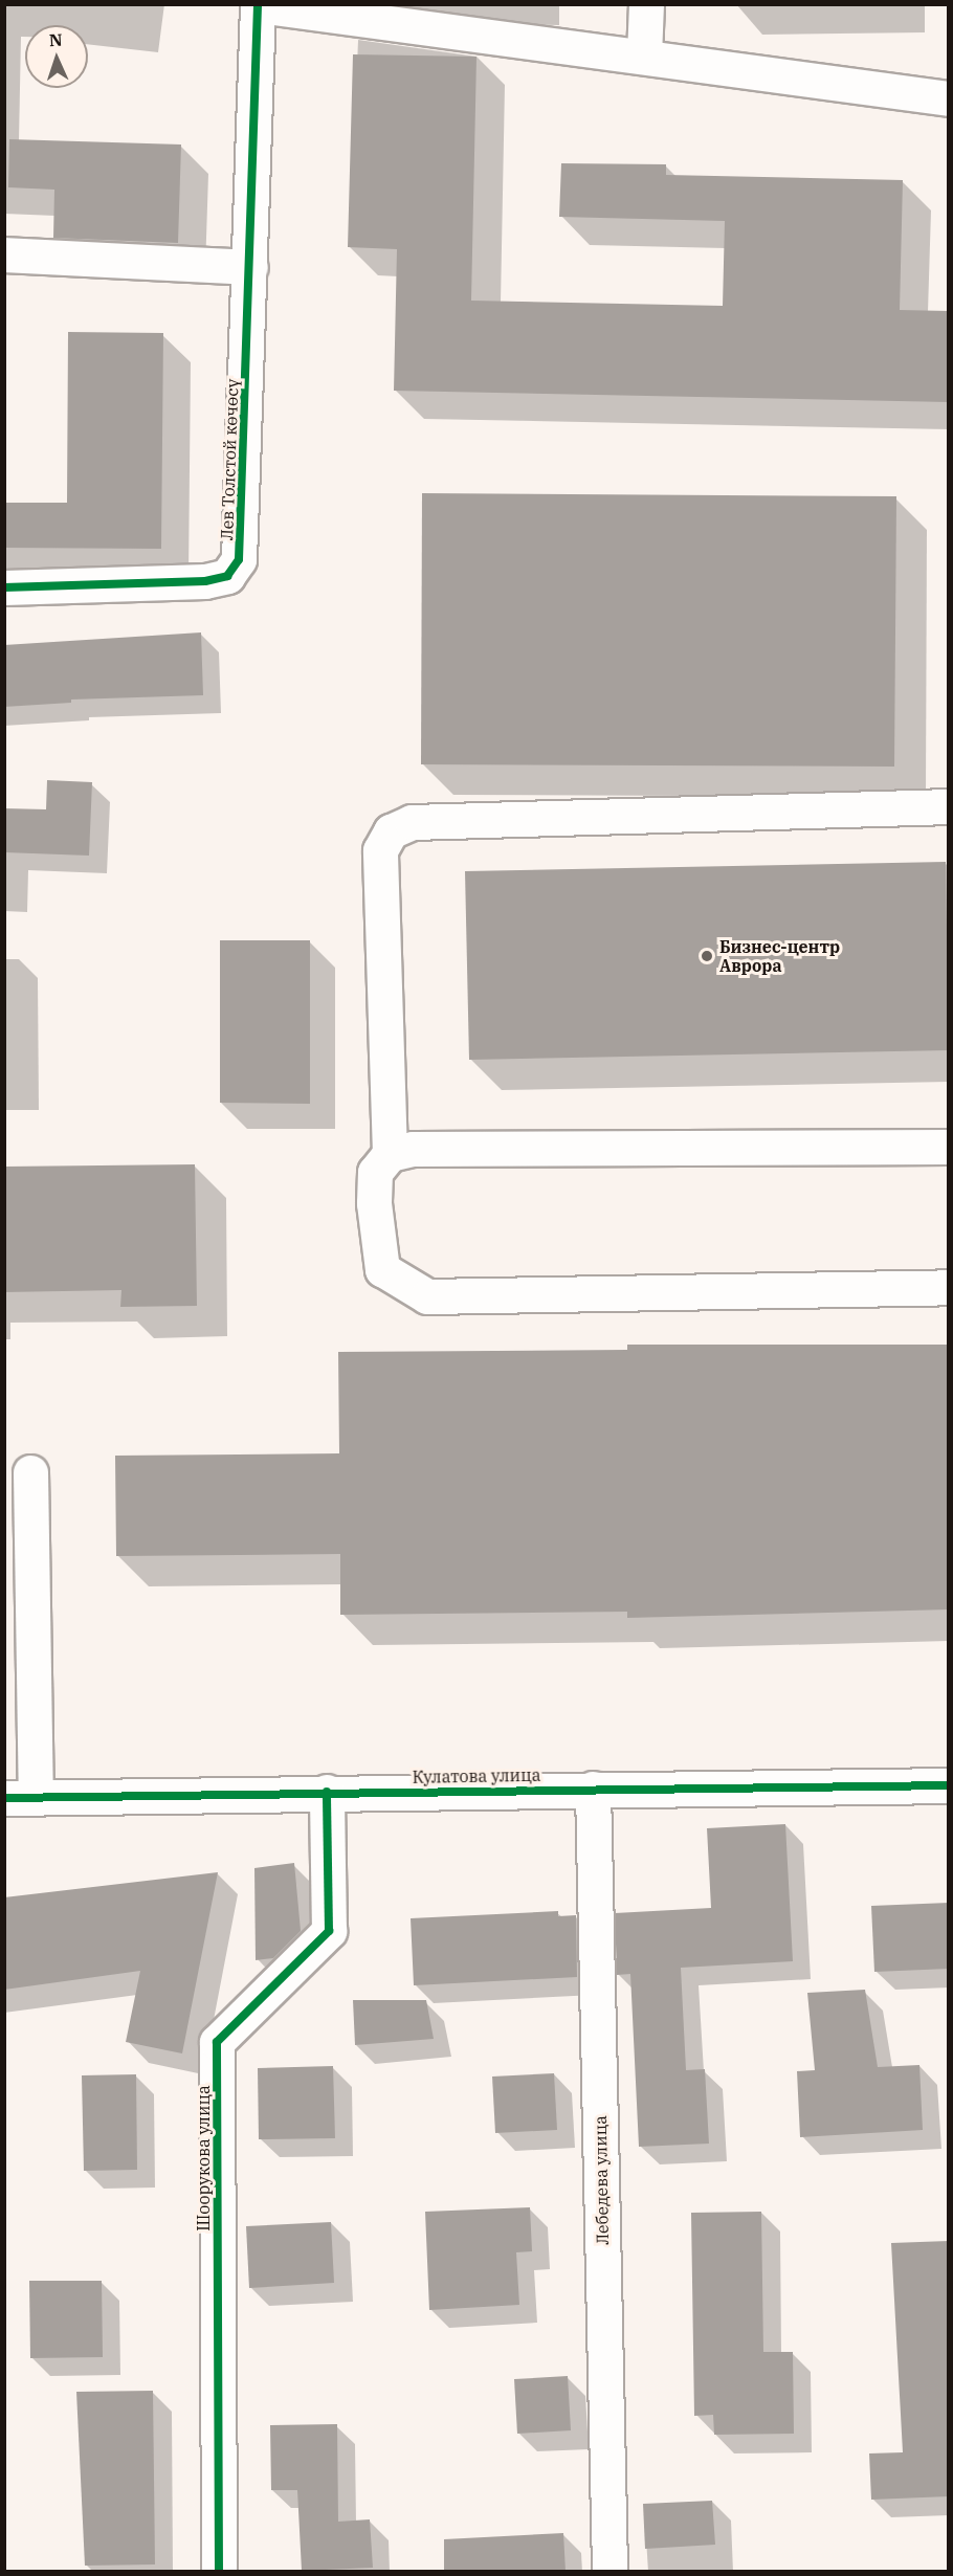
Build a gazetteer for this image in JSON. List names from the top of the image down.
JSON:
{
  "streets": {
    "street": [
      "Лев Толстой көчөсү",
      "Кулатова улица",
      "Шоорукова улица",
      "Лебедева улица"
    ]
  },
  "crossings": [
    ["Кулатова улица", "Шоорукова улица"],
    ["Кулатова улица", "Лебедева улица"]
  ],
  "places": ["Бизнес-центр Аврора"],
  "north": "top"
}
